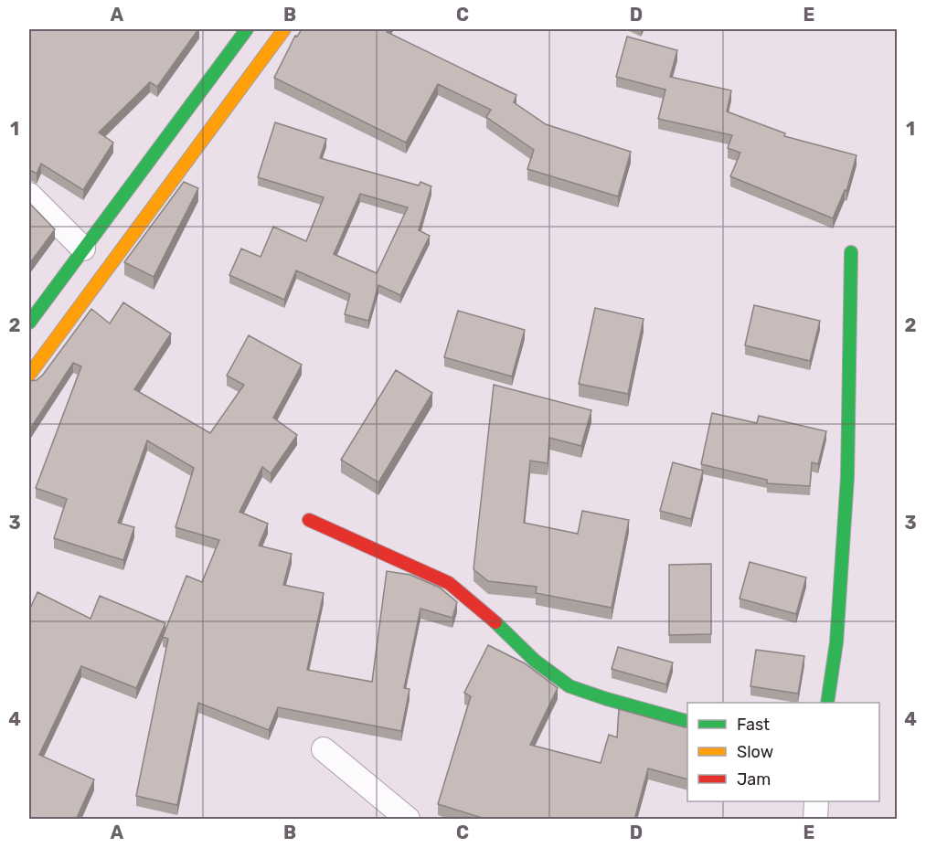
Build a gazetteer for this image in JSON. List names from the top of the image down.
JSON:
{
  "legend": ["Fast", "Slow", "Jam"],
  "grid": {
    "columns": [
      "A",
      "B",
      "C",
      "D",
      "E"
    ],
    "rows": [
      "1",
      "2",
      "3",
      "4"
    ]
  }
}
